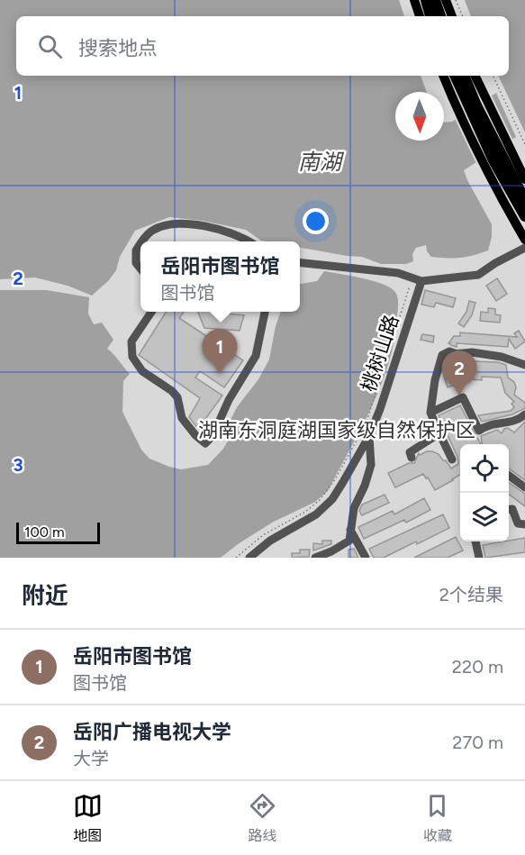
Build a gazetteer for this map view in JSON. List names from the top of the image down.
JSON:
{
  "streets": {
    "street": ["桃树山路"]
  },
  "water": ["南湖"],
  "parks": ["湖南东洞庭湖国家级自然保护区"],
  "scale_bar": "100 m",
  "north": "bottom",
  "page": {
    "search": "搜索地点",
    "popup": ["岳阳市图书馆", "图书馆"],
    "pins": ["1", "2"],
    "scale": "100 m",
    "heading": ["附近", "2个结果"],
    "list": [
      {
        "mark": "1",
        "name": "岳阳市图书馆",
        "note": "图书馆",
        "value": "220 m"
      },
      {
        "mark": "2",
        "name": "岳阳广播电视大学",
        "note": "大学",
        "value": "270 m"
      }
    ],
    "nav": ["地图", "路线", "收藏"]
  },
  "grid": {
    "rows": ["1", "2", "3"]
  }
}
